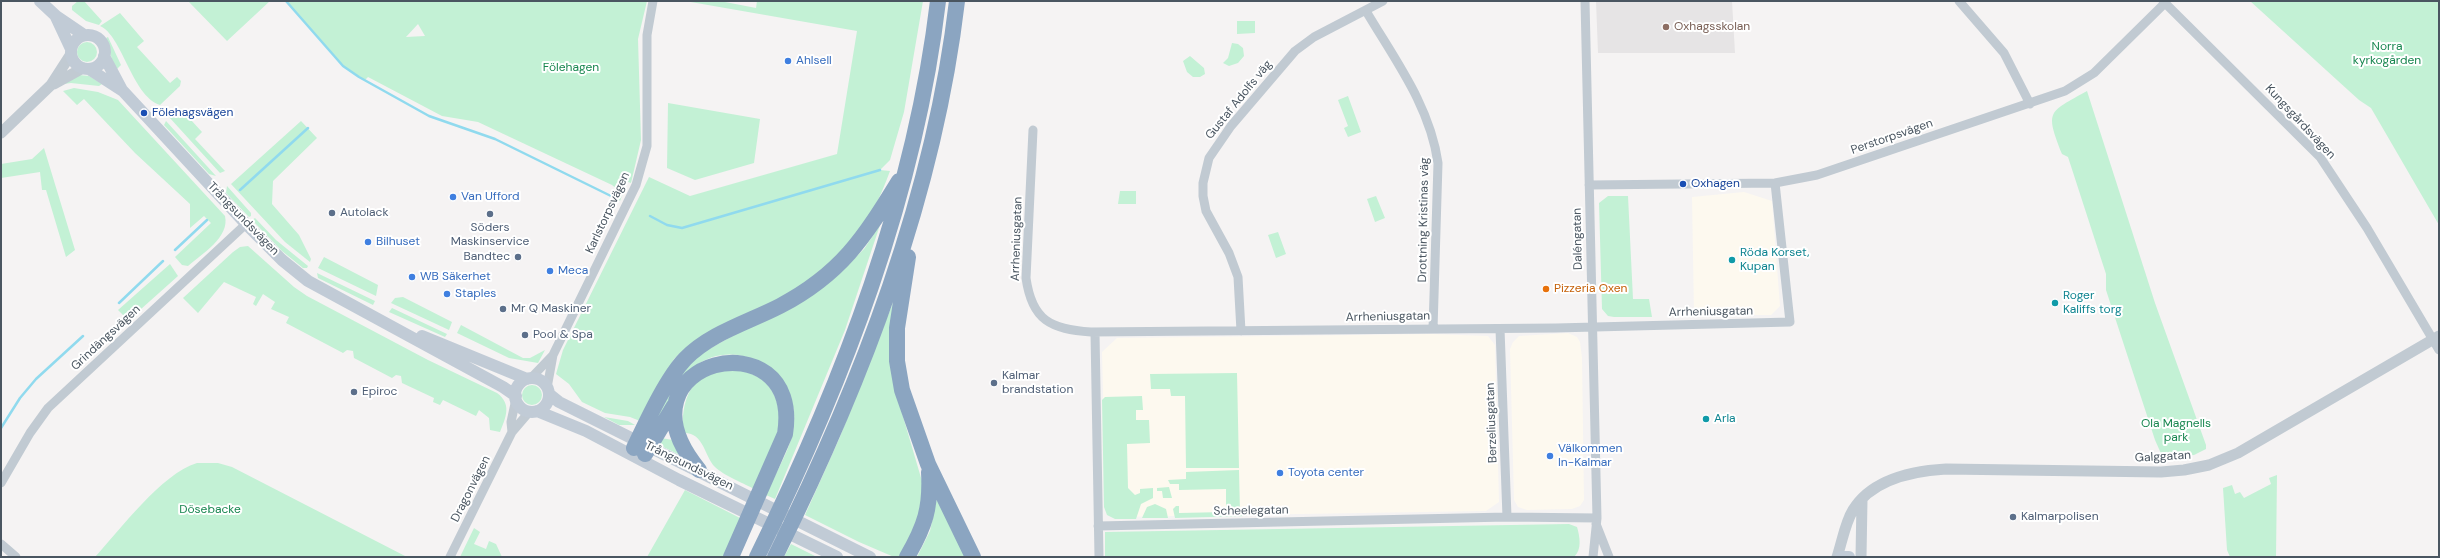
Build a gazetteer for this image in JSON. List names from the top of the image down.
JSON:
{
  "streets": {
    "main road": ["Trångsundsvägen"],
    "street": [
      "Gustaf Adolfs väg",
      "Kungsgårdsvägen",
      "Perstorpsvägen",
      "Karlstorpsvägen",
      "Drottning Kristinas väg",
      "Arrheniusgatan",
      "Daléngatan",
      "Grindängsvägen",
      "Berzeliusgatan",
      "Galggatan",
      "Dragonvägen",
      "Scheelegatan"
    ]
  },
  "crossings": [
    ["Gustaf Adolfs väg", "Drottning Kristinas väg"],
    ["Gustaf Adolfs väg", "Arrheniusgatan"],
    ["Kungsgårdsvägen", "Perstorpsvägen"],
    ["Kungsgårdsvägen", "Galggatan"],
    ["Perstorpsvägen", "Arrheniusgatan"],
    ["Perstorpsvägen", "Daléngatan"],
    ["Karlstorpsvägen", "Trångsundsvägen"],
    ["Karlstorpsvägen", "Dragonvägen"],
    ["Trångsundsvägen", "Grindängsvägen"],
    ["Trångsundsvägen", "Dragonvägen"],
    ["Drottning Kristinas väg", "Arrheniusgatan"],
    ["Arrheniusgatan", "Daléngatan"],
    ["Arrheniusgatan", "Berzeliusgatan"],
    ["Daléngatan", "Scheelegatan"],
    ["Berzeliusgatan", "Scheelegatan"]
  ],
  "parks": [
    "Norra kyrkogården",
    "Fölehagen",
    "Ola Magnells park",
    "Dösebacke"
  ],
  "places": [
    "Oxhagsskolan",
    "Ahlsell",
    "Fölehagsvägen",
    "Oxhagen",
    "Van Ufford",
    "Autolack",
    "Söders Maskinservice",
    "Bilhuset",
    "Bandtec",
    "Röda Korset, Kupan",
    "Meca",
    "WB Säkerhet",
    "Pizzeria Oxen",
    "Staples",
    "Roger Kaliffs torg",
    "Mr Q Maskiner",
    "Pool & Spa",
    "Kalmar brandstation",
    "Epiroc",
    "Arla",
    "Välkommen In-Kalmar",
    "Toyota center",
    "Kalmarpolisen"
  ]
}
